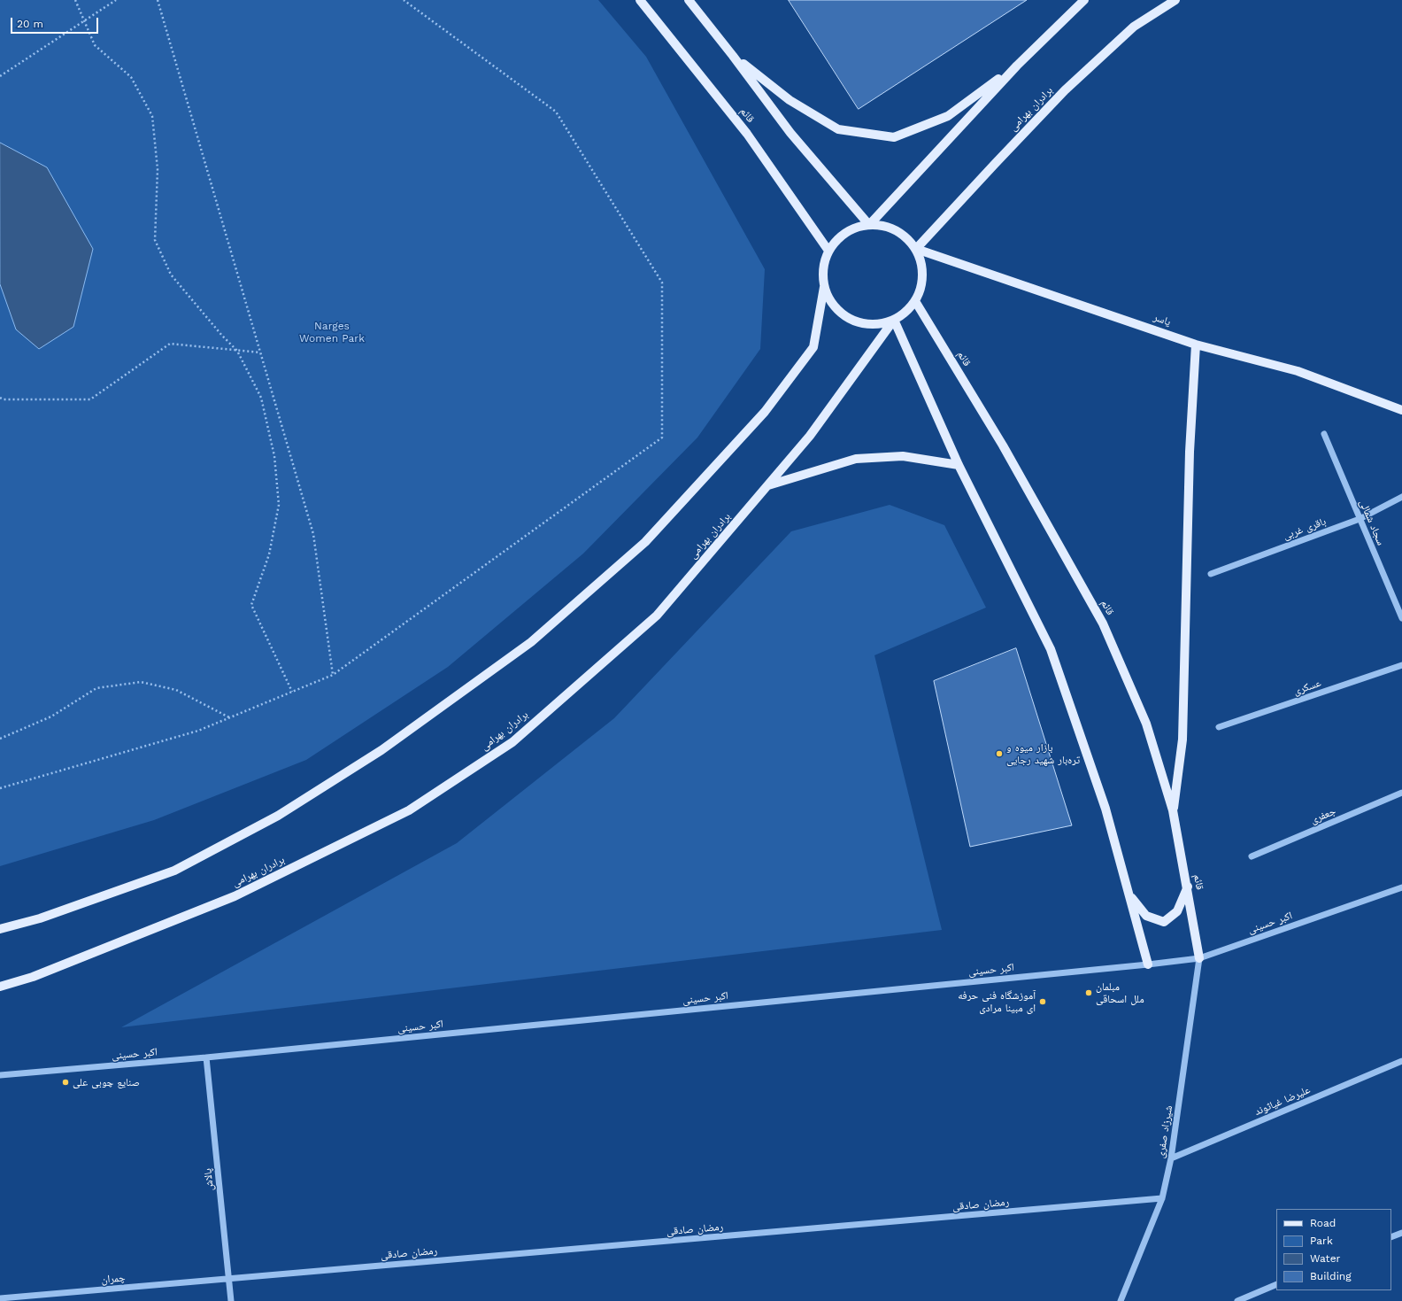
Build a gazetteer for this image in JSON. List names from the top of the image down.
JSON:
{
  "streets": {
    "main road": ["برادران بهرامی", "قائم", "یاسر"],
    "street": [
      "سجاد شمالی",
      "باقری غربی",
      "عسکری",
      "جعفری",
      "اکبر حسینی",
      "علیرضا غیاثوند",
      "شیرزاد صفری",
      "پالاش",
      "رمضان صادقی",
      "چمران"
    ]
  },
  "crossings": [
    ["برادران بهرامی", "قائم"],
    ["برادران بهرامی", "یاسر"],
    ["قائم", "یاسر"],
    ["قائم", "اکبر حسینی"],
    ["قائم", "شیرزاد صفری"],
    ["سجاد شمالی", "باقری غربی"],
    ["اکبر حسینی", "شیرزاد صفری"],
    ["اکبر حسینی", "پالاش"],
    ["علیرضا غیاثوند", "شیرزاد صفری"],
    ["شیرزاد صفری", "رمضان صادقی"],
    ["پالاش", "رمضان صادقی"],
    ["پالاش", "چمران"],
    ["رمضان صادقی", "چمران"]
  ],
  "parks": ["Narges Women Park"],
  "places": [
    "بازار میوه و تره‌بار شهید رجایی",
    "مبلمان ملل اسحاقی",
    "آموزشگاه فنی حرفه ای مبینا مرادی",
    "صنایع چوبی علی"
  ],
  "legend": [
    "Road",
    "Park",
    "Water",
    "Building"
  ],
  "scale_bar": "20 m"
}
